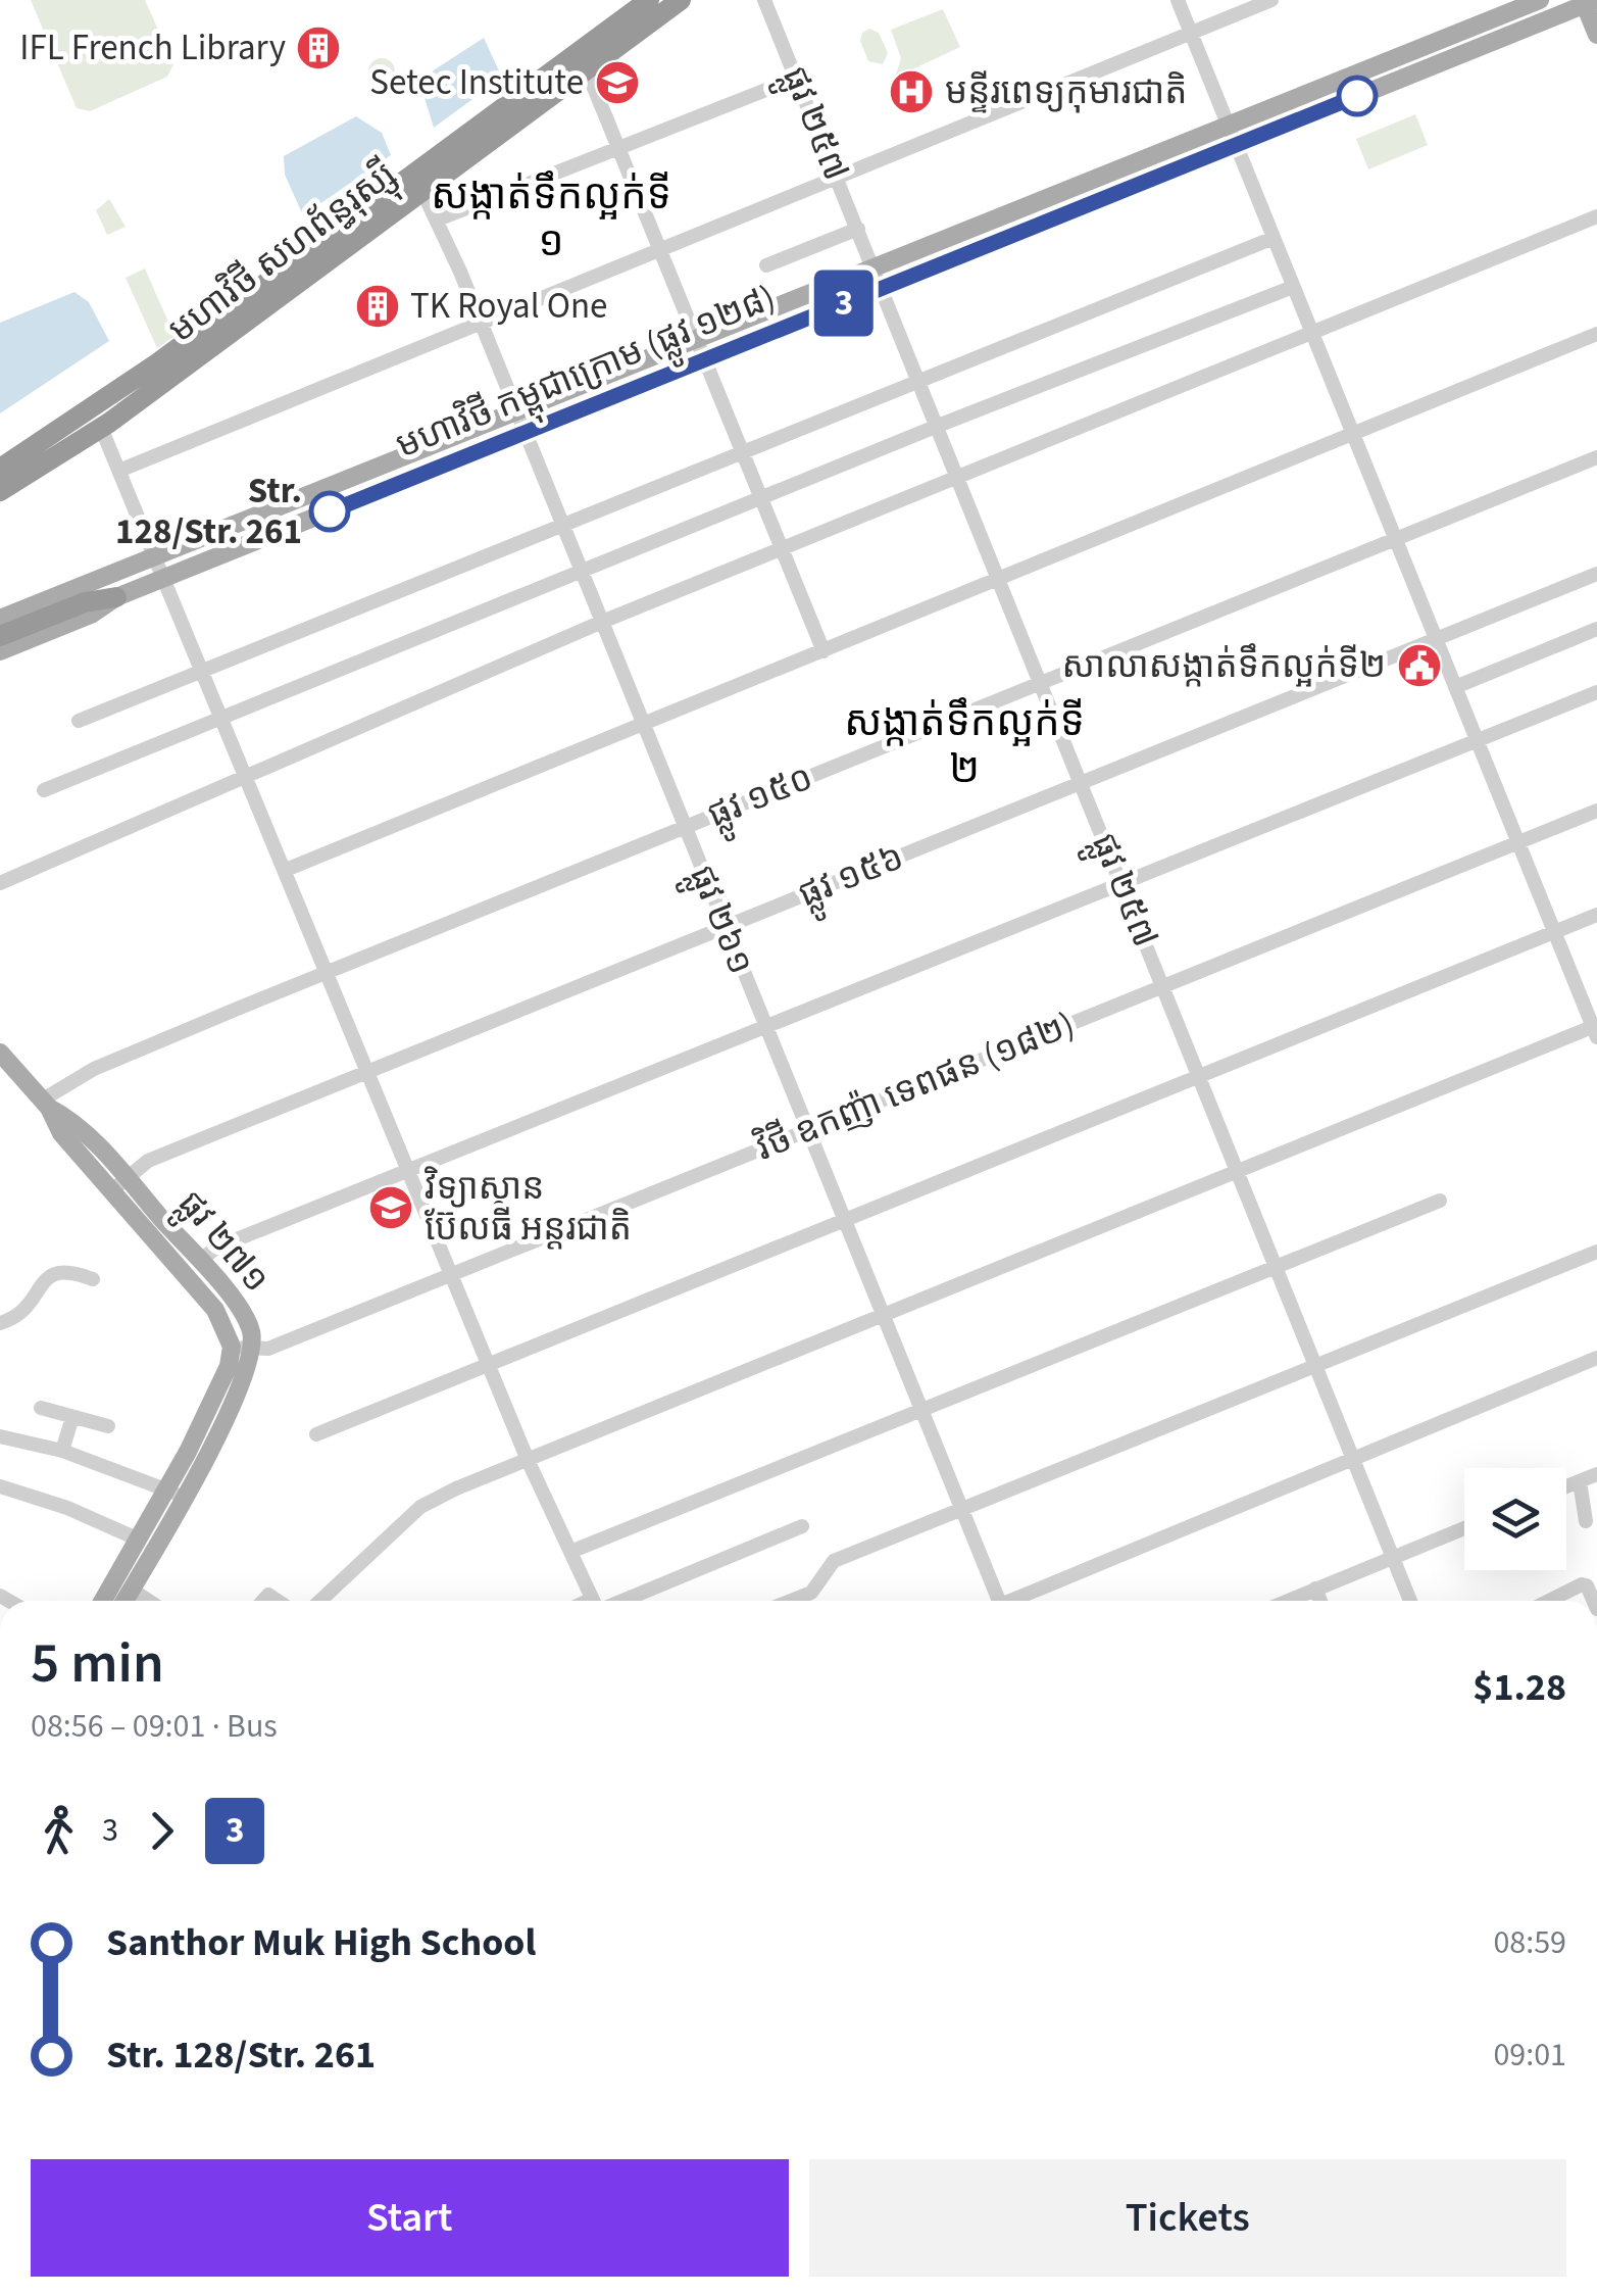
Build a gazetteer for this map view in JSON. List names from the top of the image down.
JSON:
{
  "streets": {
    "highway": ["មហាវិថី សហព័ន្ធរុស្ស៊ី"],
    "main road": ["មហាវិថី កម្ពុជាក្រោម (ផ្លូវ ១២៨)", "ផ្លូវ ២៧១"],
    "street": [
      "ផ្លូវ ២៥៧",
      "ផ្លូវ ១៥០",
      "ផ្លូវ ១៥៦",
      "ផ្លូវ ២៦១",
      "វិថី ឧកញ៉ា ទេពផន (១៨២)"
    ]
  },
  "crossings": [
    ["ផ្លូវ ២៥៧", "មហាវិថី កម្ពុជាក្រោម (ផ្លូវ ១២៨)"],
    ["ផ្លូវ ២៥៧", "ផ្លូវ ១៥០"],
    ["ផ្លូវ ២៥៧", "ផ្លូវ ១៥៦"],
    ["ផ្លូវ ២៥៧", "វិថី ឧកញ៉ា ទេពផន (១៨២)"],
    ["មហាវិថី សហព័ន្ធរុស្ស៊ី", "ផ្លូវ ២៦១"],
    ["មហាវិថី កម្ពុជាក្រោម (ផ្លូវ ១២៨)", "ផ្លូវ ២៦១"],
    ["ផ្លូវ ១៥០", "ផ្លូវ ២៦១"],
    ["ផ្លូវ ១៥០", "ផ្លូវ ២៧១"],
    ["ផ្លូវ ១៥៦", "ផ្លូវ ២៦១"],
    ["ផ្លូវ ១៥៦", "ផ្លូវ ២៧១"],
    ["ផ្លូវ ២៦១", "វិថី ឧកញ៉ា ទេពផន (១៨២)"],
    ["វិថី ឧកញ៉ា ទេពផន (១៨២)", "ផ្លូវ ២៧១"]
  ],
  "districts": ["សង្កាត់ទឹកល្អក់ទី ១", "សង្កាត់ទឹកល្អក់ទី ២"],
  "places": {
    "building": ["IFL French Library", "TK Royal One"],
    "school or university": ["Setec Institute", "វិទ្យាស្ថាន ប៊ែលធី អន្ដរជាតិ"],
    "hospital": ["មន្ទីរពេទ្យកុមារជាតិ"],
    "other": ["Str. 128/Str. 261"],
    "public building": ["សាលាសង្កាត់ទឹកល្អក់ទី២"]
  },
  "lines": ["bus line 3"],
  "page": {
    "on_map": "3",
    "heading": ["5 min", "08:56 – 09:01 · Bus", "$1.28"],
    "legs": ["3", "3"],
    "list": [
      {
        "name": "Santhor Muk High School",
        "value": "08:59"
      },
      {
        "name": "Str. 128/Str. 261",
        "value": "09:01"
      }
    ],
    "buttons": ["Start", "Tickets"]
  }
}
